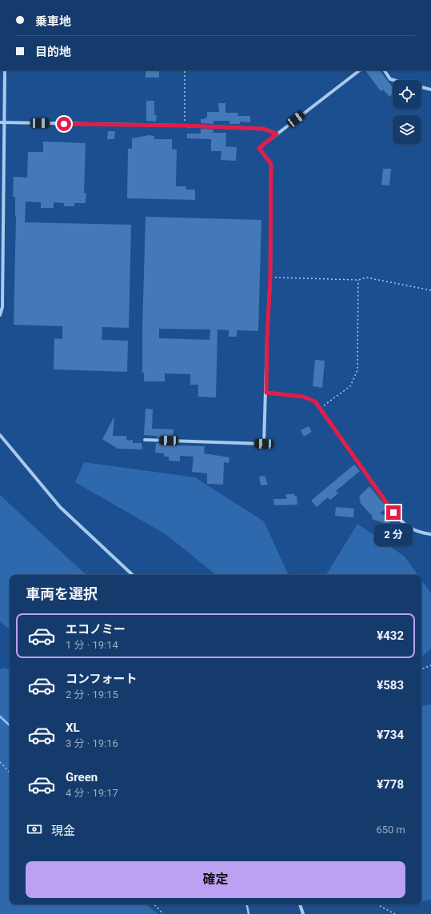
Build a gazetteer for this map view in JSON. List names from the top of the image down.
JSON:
{
  "page": {
    "banner": ["乗車地", "目的地"],
    "bubble": "2 分",
    "heading": "車両を選択",
    "list": [
      {
        "name": "エコノミー",
        "note": "1 分 · 19:14",
        "value": "¥432"
      },
      {
        "name": "コンフォート",
        "note": "2 分 · 19:15",
        "value": "¥583"
      },
      {
        "name": "XL",
        "note": "3 分 · 19:16",
        "value": "¥734"
      },
      {
        "name": "Green",
        "note": "4 分 · 19:17",
        "value": "¥778"
      }
    ],
    "pay": ["現金", "650 m"],
    "buttons": "確定"
  }
}
